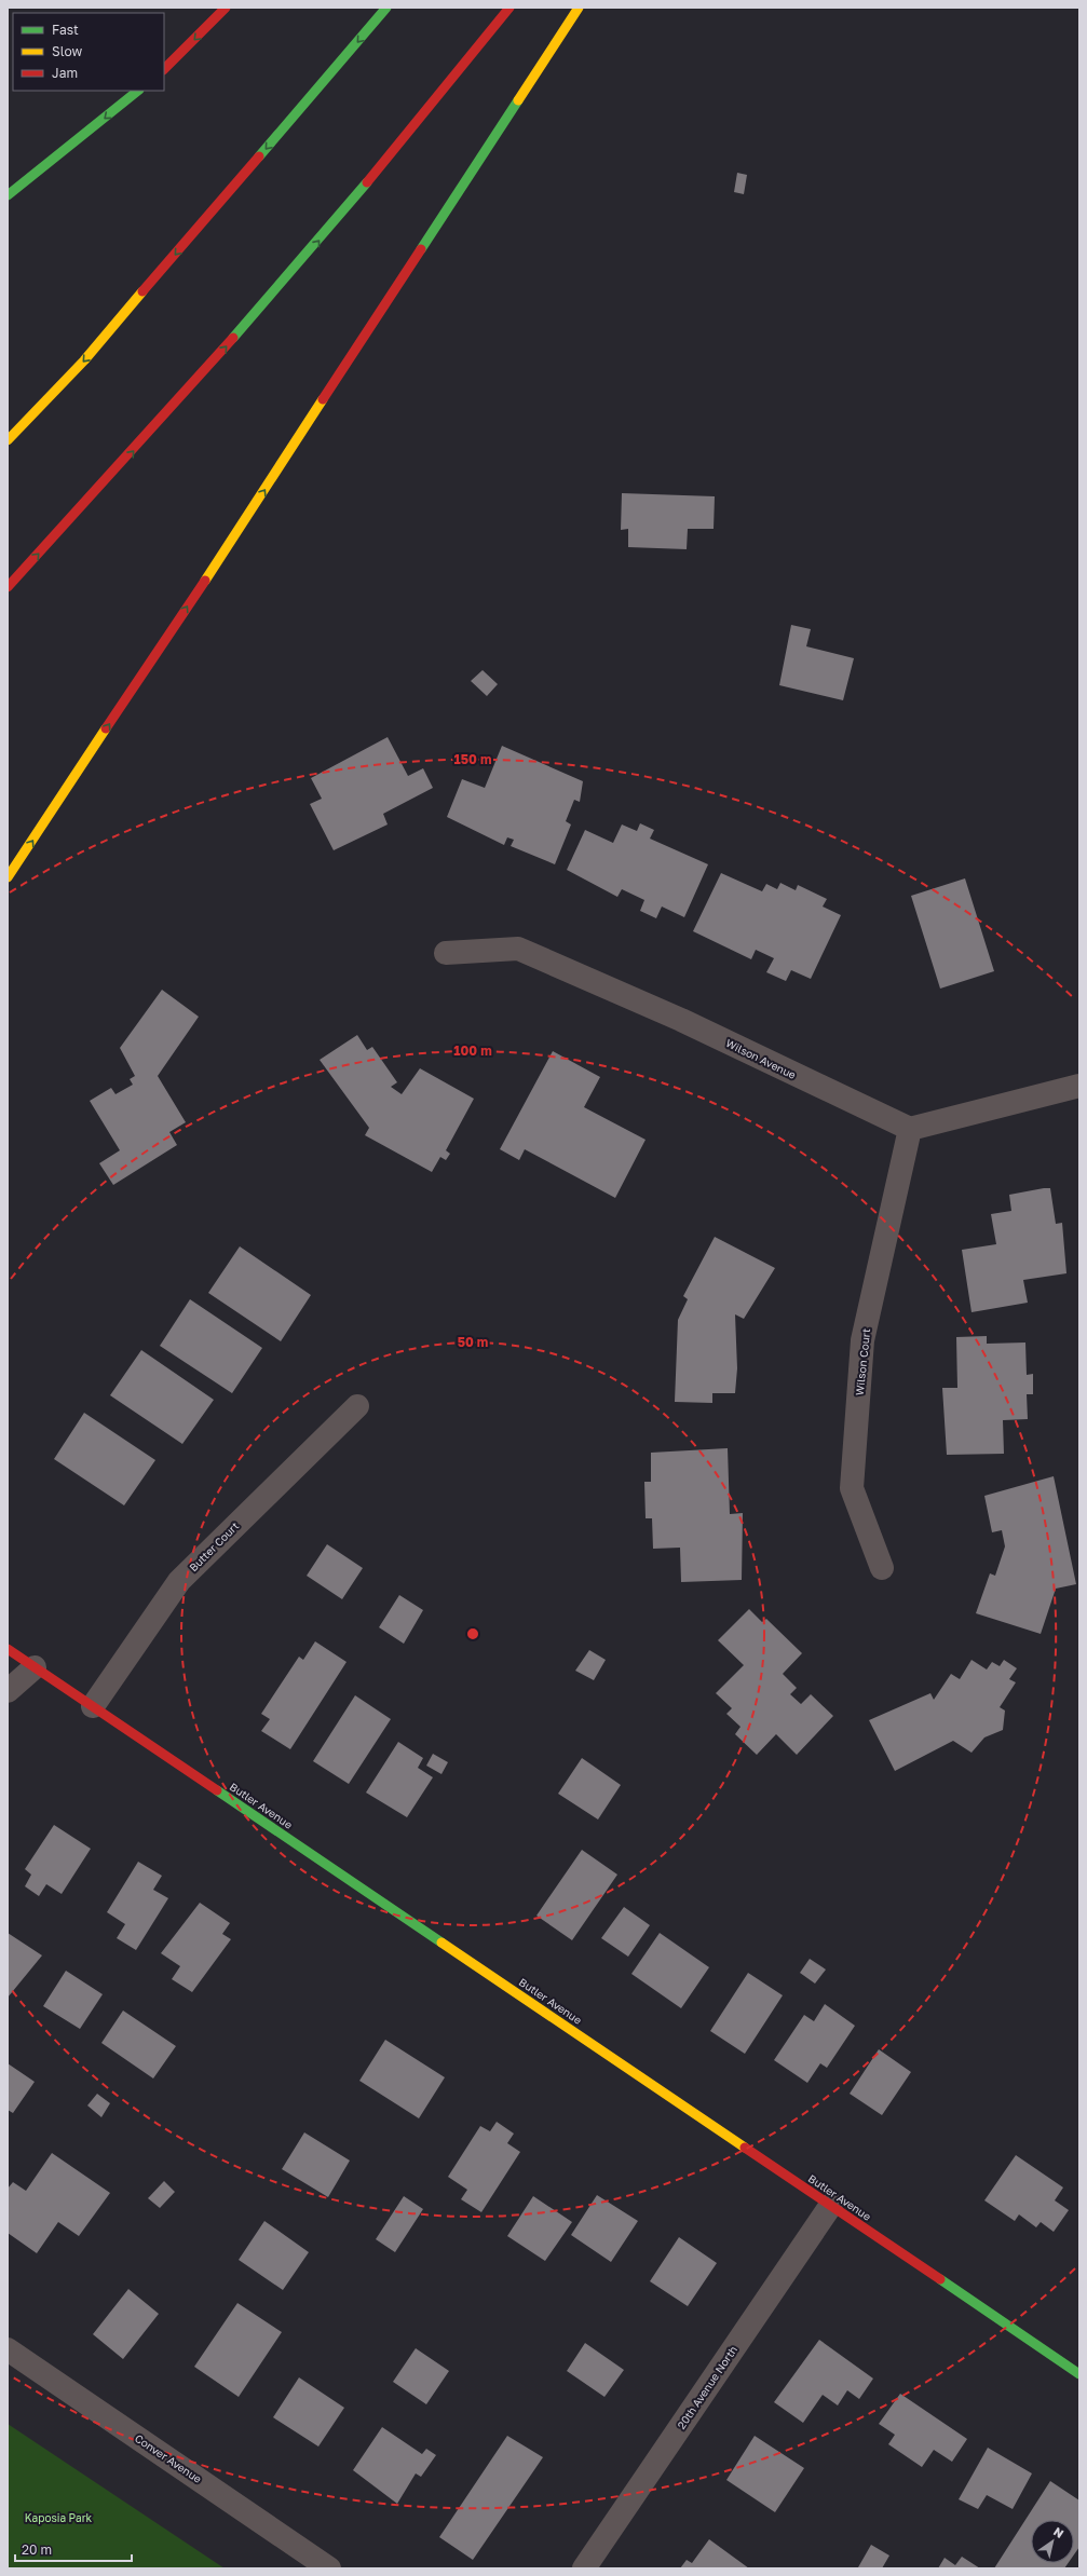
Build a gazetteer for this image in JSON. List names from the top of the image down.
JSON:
{
  "streets": {
    "main road": ["Butler Avenue"],
    "street": [
      "Wilson Avenue",
      "Wilson Court",
      "Butter Court",
      "20th Avenue North",
      "Conver Avenue"
    ]
  },
  "crossings": [
    ["Wilson Avenue", "Wilson Court"],
    ["Butter Court", "Butler Avenue"],
    ["Butler Avenue", "20th Avenue North"]
  ],
  "parks": ["Kaposia Park"],
  "legend": ["Fast", "Slow", "Jam"],
  "scale_bar": "20 m",
  "north": "top right",
  "rings": ["150 m", "100 m", "50 m"]
}
